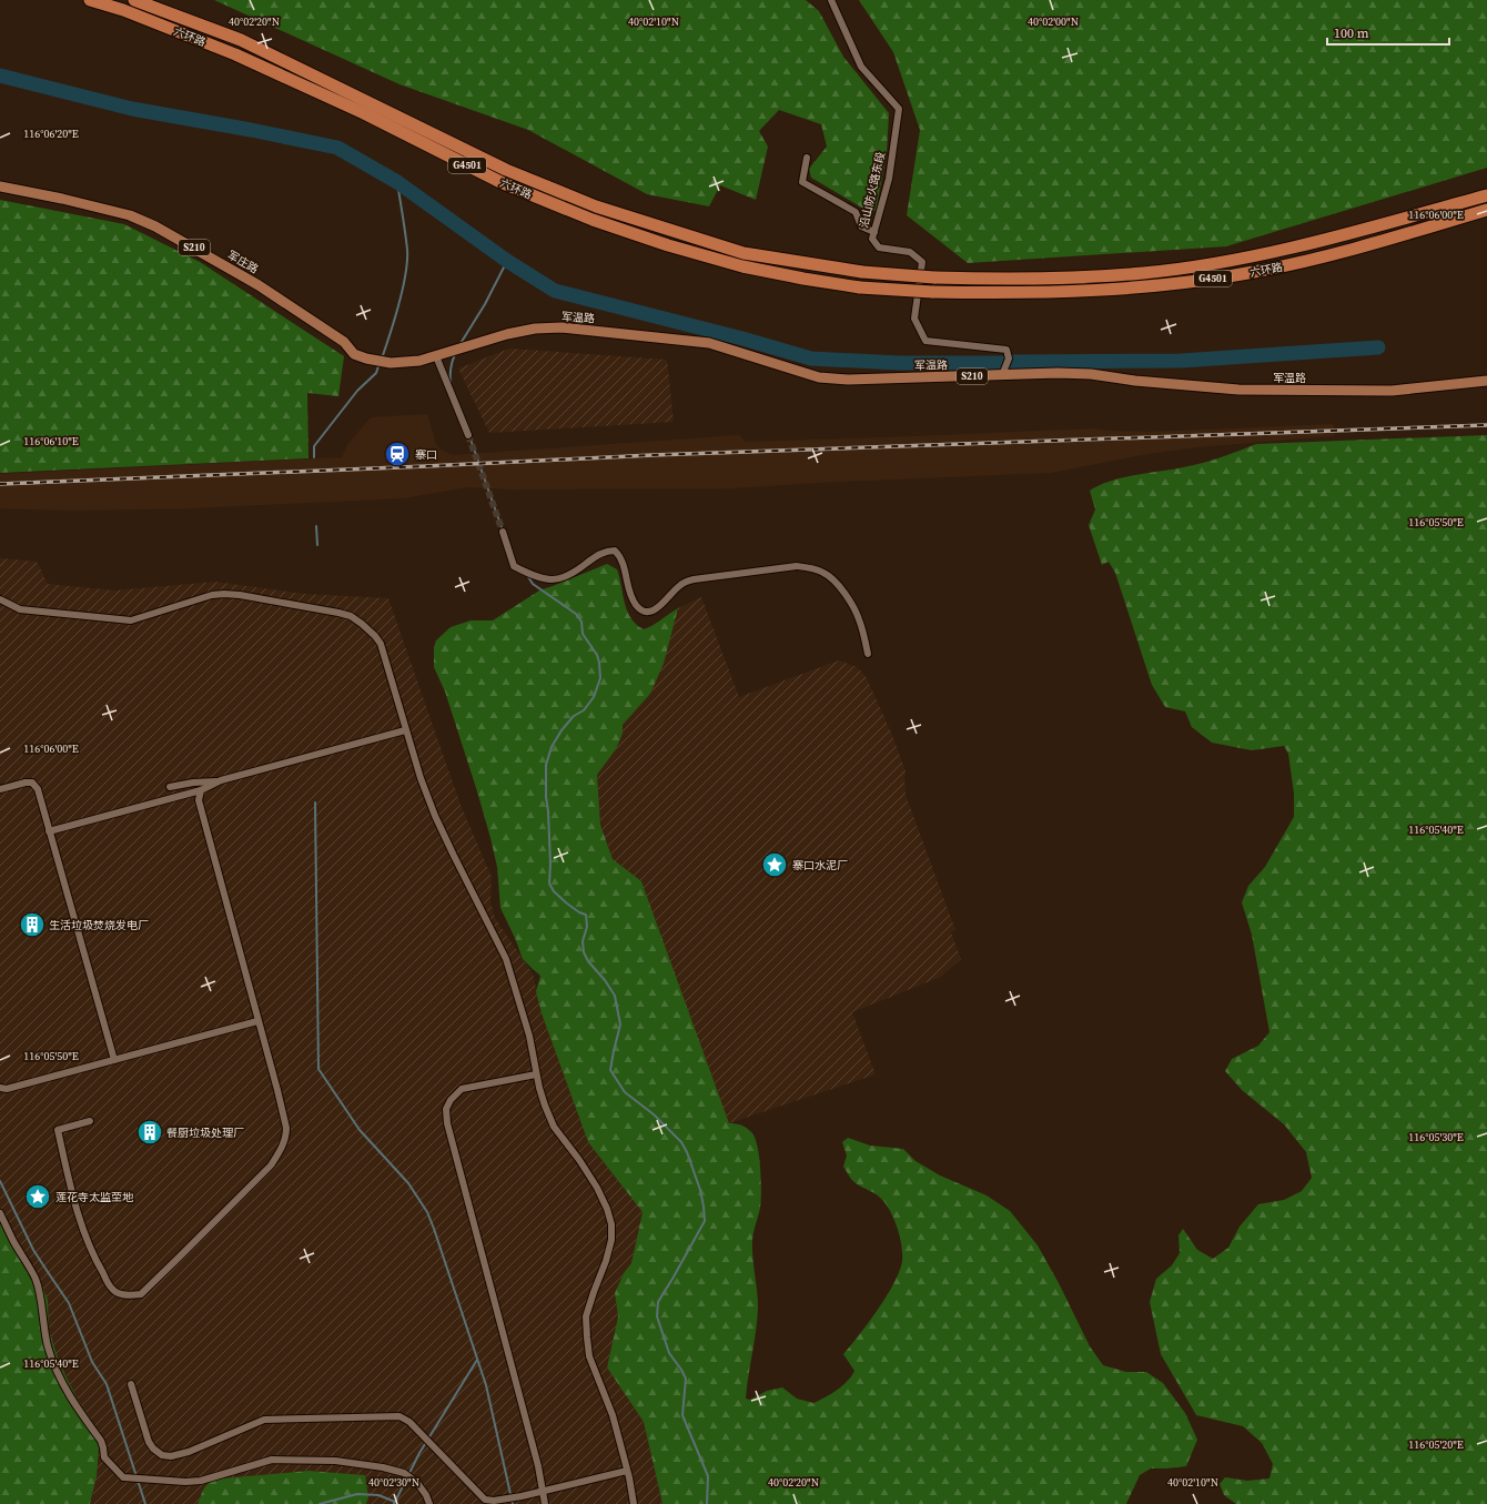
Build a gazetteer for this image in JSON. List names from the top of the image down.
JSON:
{
  "streets": {
    "highway": ["六环路", "G4501"],
    "main road": ["S210", "军庄路", "军温路"],
    "street": ["沿山防火路东段"]
  },
  "crossings": [
    ["沿山防火路东段", "军温路"],
    ["军庄路", "军温路"]
  ],
  "places": {
    "station": ["寨口"],
    "place": ["寨口水泥厂", "莲花寺太监茔地"],
    "building": ["生活垃圾焚烧发电厂", "餐厨垃圾处理厂"]
  },
  "scale_bar": "100 m",
  "coordinates": [
    "40°02'20\"N",
    "40°02'10\"N",
    "40°02'00\"N",
    "116°06'20\"E",
    "116°06'00\"E",
    "116°06'10\"E",
    "116°05'50\"E",
    "116°05'40\"E",
    "116°05'30\"E",
    "116°05'20\"E",
    "40°02'30\"N"
  ]
}
